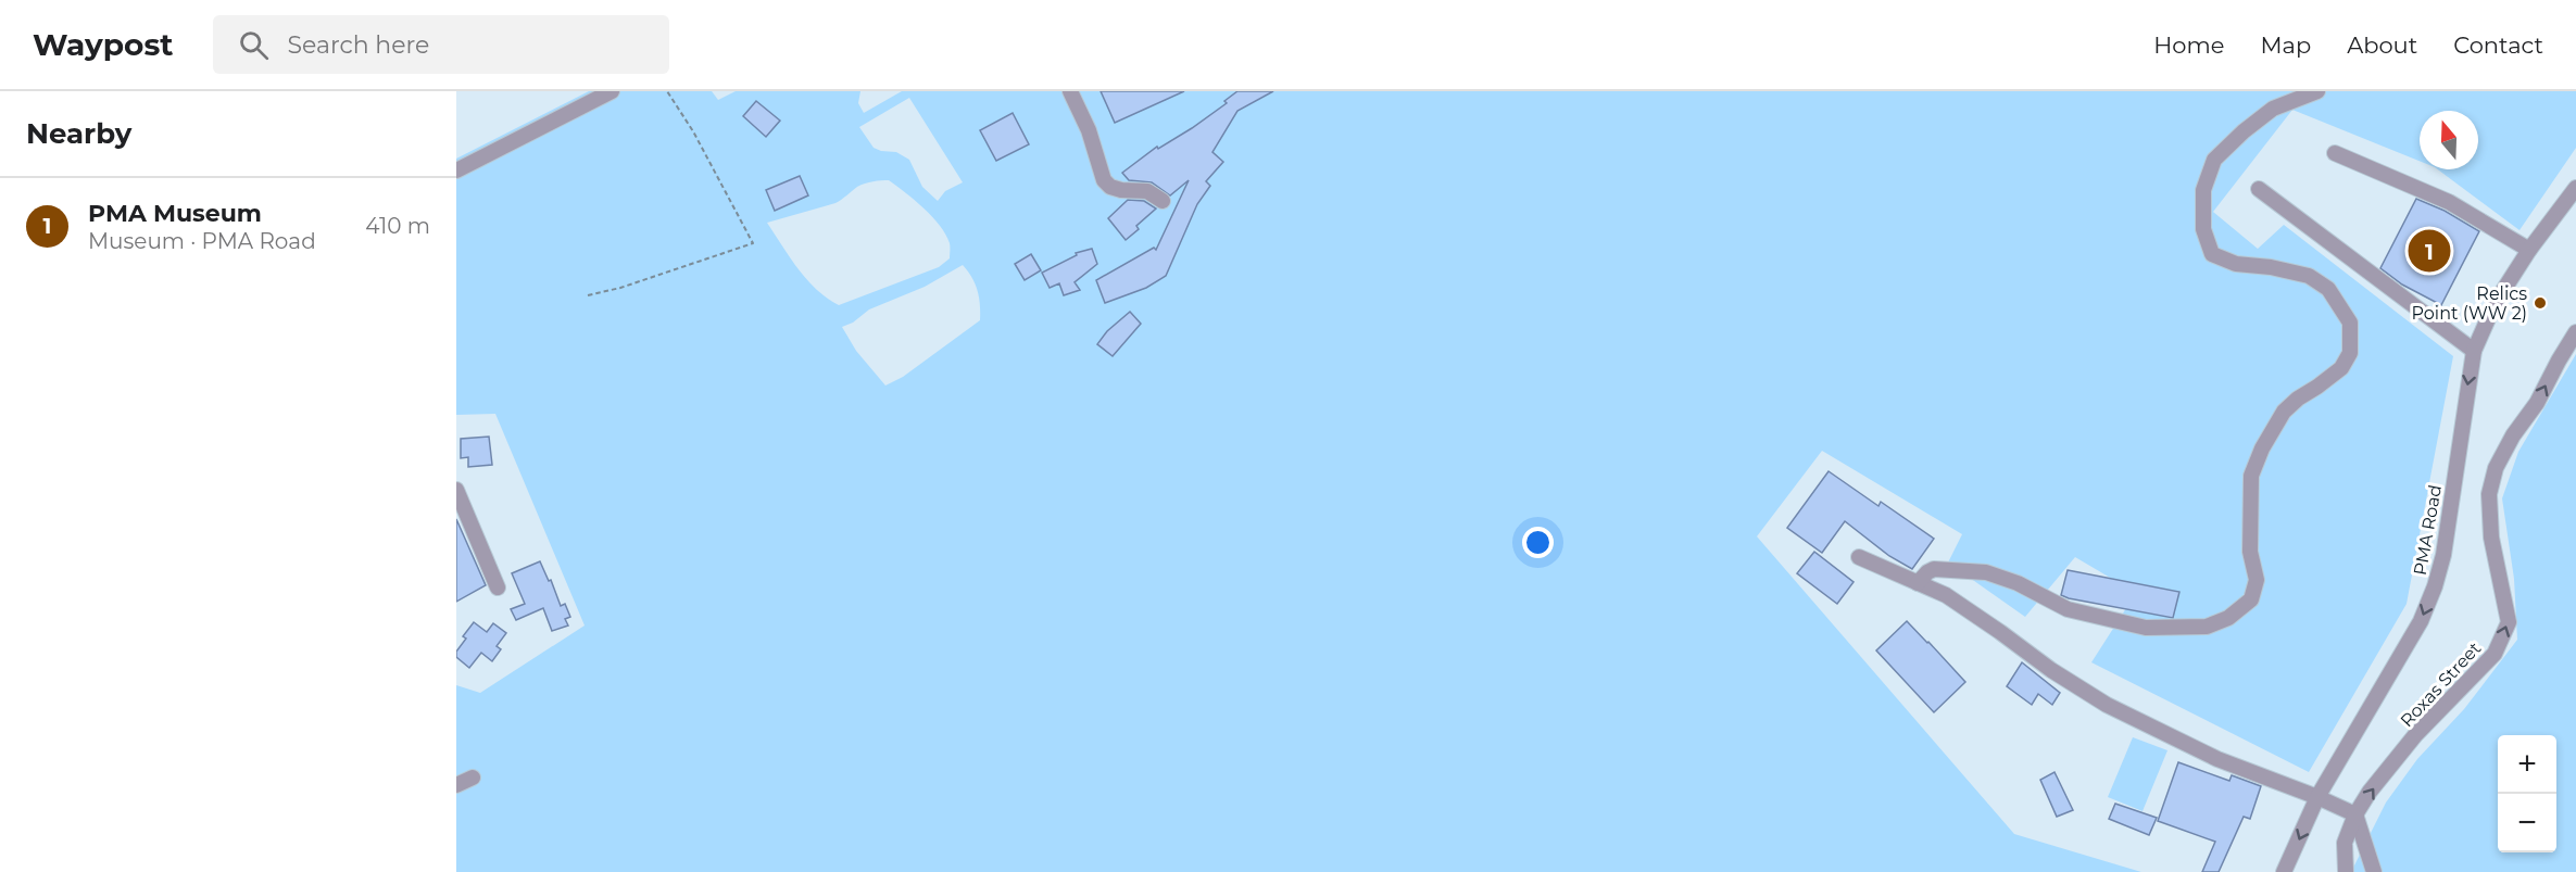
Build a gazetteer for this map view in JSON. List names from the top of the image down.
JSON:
{
  "streets": {
    "street": ["PMA Road", "Roxas Street"]
  },
  "one_way": ["PMA Road", "Roxas Street"],
  "places": ["Relics Point (WW 2)"],
  "north": "top",
  "page": {
    "header": "Waypost",
    "search": "Search here",
    "nav": [
      "Home",
      "Map",
      "About",
      "Contact"
    ],
    "heading": "Nearby",
    "list": [
      {
        "mark": "1",
        "name": "PMA Museum",
        "note": "Museum · PMA Road",
        "value": "410 m"
      }
    ],
    "pins": "1",
    "map_buttons": ["+", "−"]
  }
}
